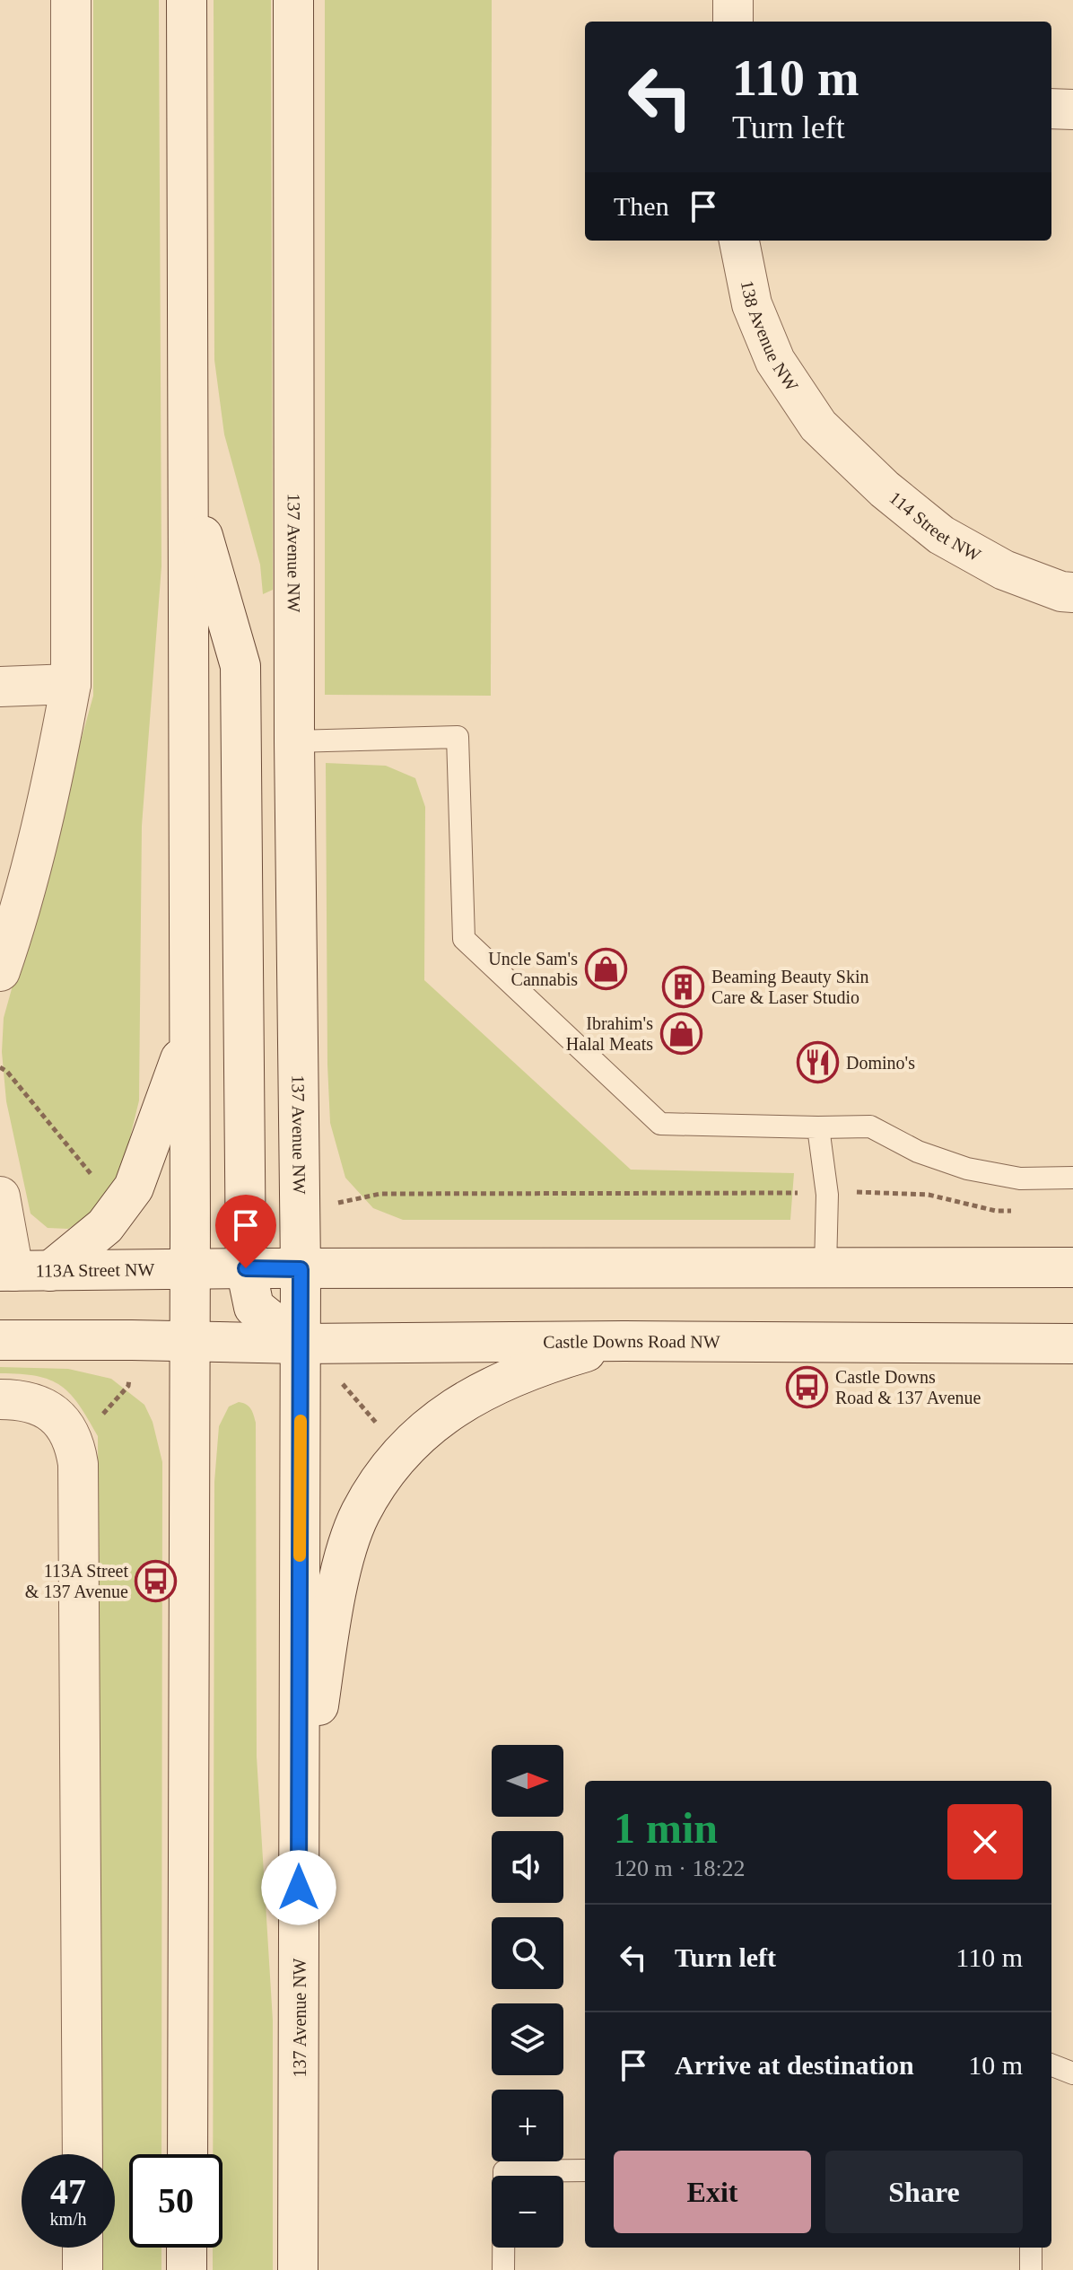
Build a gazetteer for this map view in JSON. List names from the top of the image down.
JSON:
{
  "streets": {
    "main road": [
      "138 Avenue NW",
      "114 Street NW",
      "137 Avenue NW",
      "113A Street NW",
      "Castle Downs Road NW"
    ]
  },
  "crossings": [
    ["138 Avenue NW", "114 Street NW"],
    ["137 Avenue NW", "Castle Downs Road NW"]
  ],
  "places": {
    "shop": ["Uncle Sam's Cannabis", "Ibrahim's Halal Meats"],
    "building": ["Beaming Beauty Skin Care & Laser Studio"],
    "restaurant": ["Domino's"],
    "bus stop": ["Castle Downs Road & 137 Avenue", "113A Street & 137 Avenue"]
  },
  "north": "right",
  "page": {
    "turn": ["110 m", "Turn left"],
    "then": "Then",
    "map_buttons": ["+", "−"],
    "heading": ["1 min", "120 m · 18:22"],
    "list": [
      {
        "name": "Turn left",
        "value": "110 m"
      },
      {
        "name": "Arrive at destination",
        "value": "10 m"
      }
    ],
    "buttons": ["Exit", "Share"],
    "speed": "47 km/h",
    "limit": "50"
  }
}
